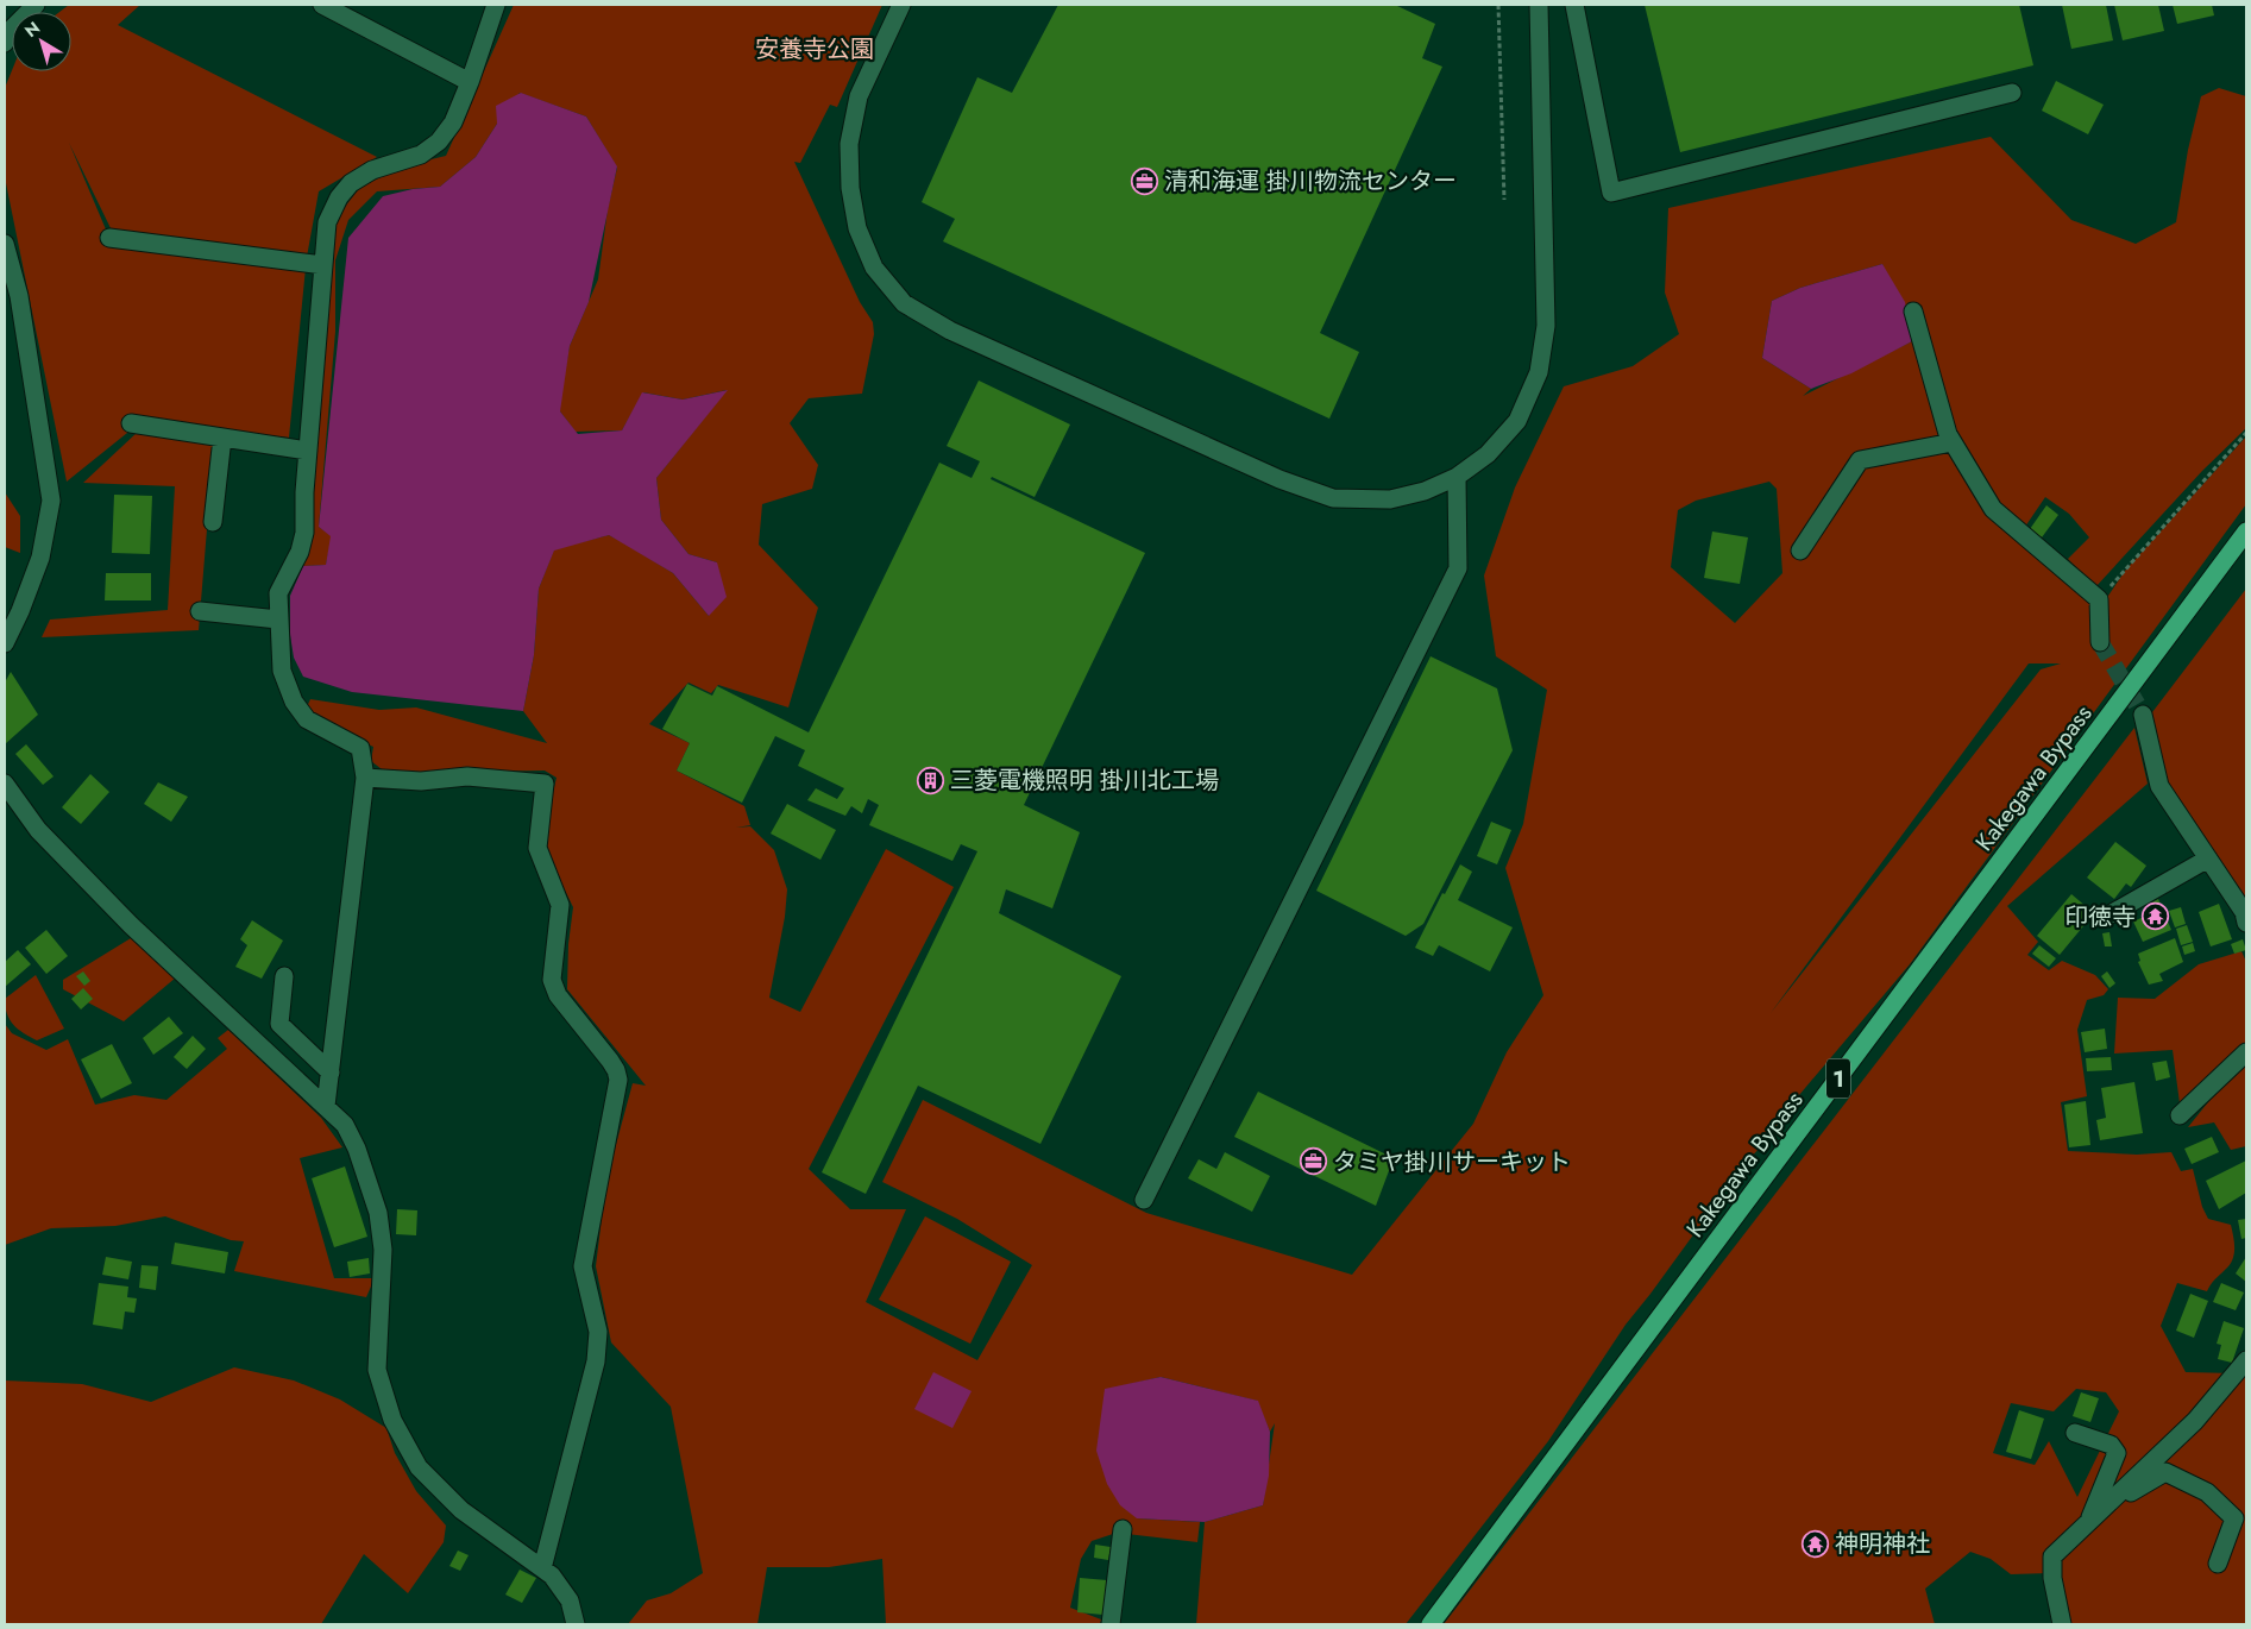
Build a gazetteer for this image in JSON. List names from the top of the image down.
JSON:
{
  "streets": {
    "highway": ["Kakegawa Bypass", "1"]
  },
  "parks": ["安養寺公園"],
  "places": {
    "office": ["清和海運 掛川物流センター", "タミヤ掛川サーキット"],
    "building": ["三菱電機照明 掛川北工場"],
    "temple": ["印徳寺", "神明神社"]
  },
  "north": "top left"
}
